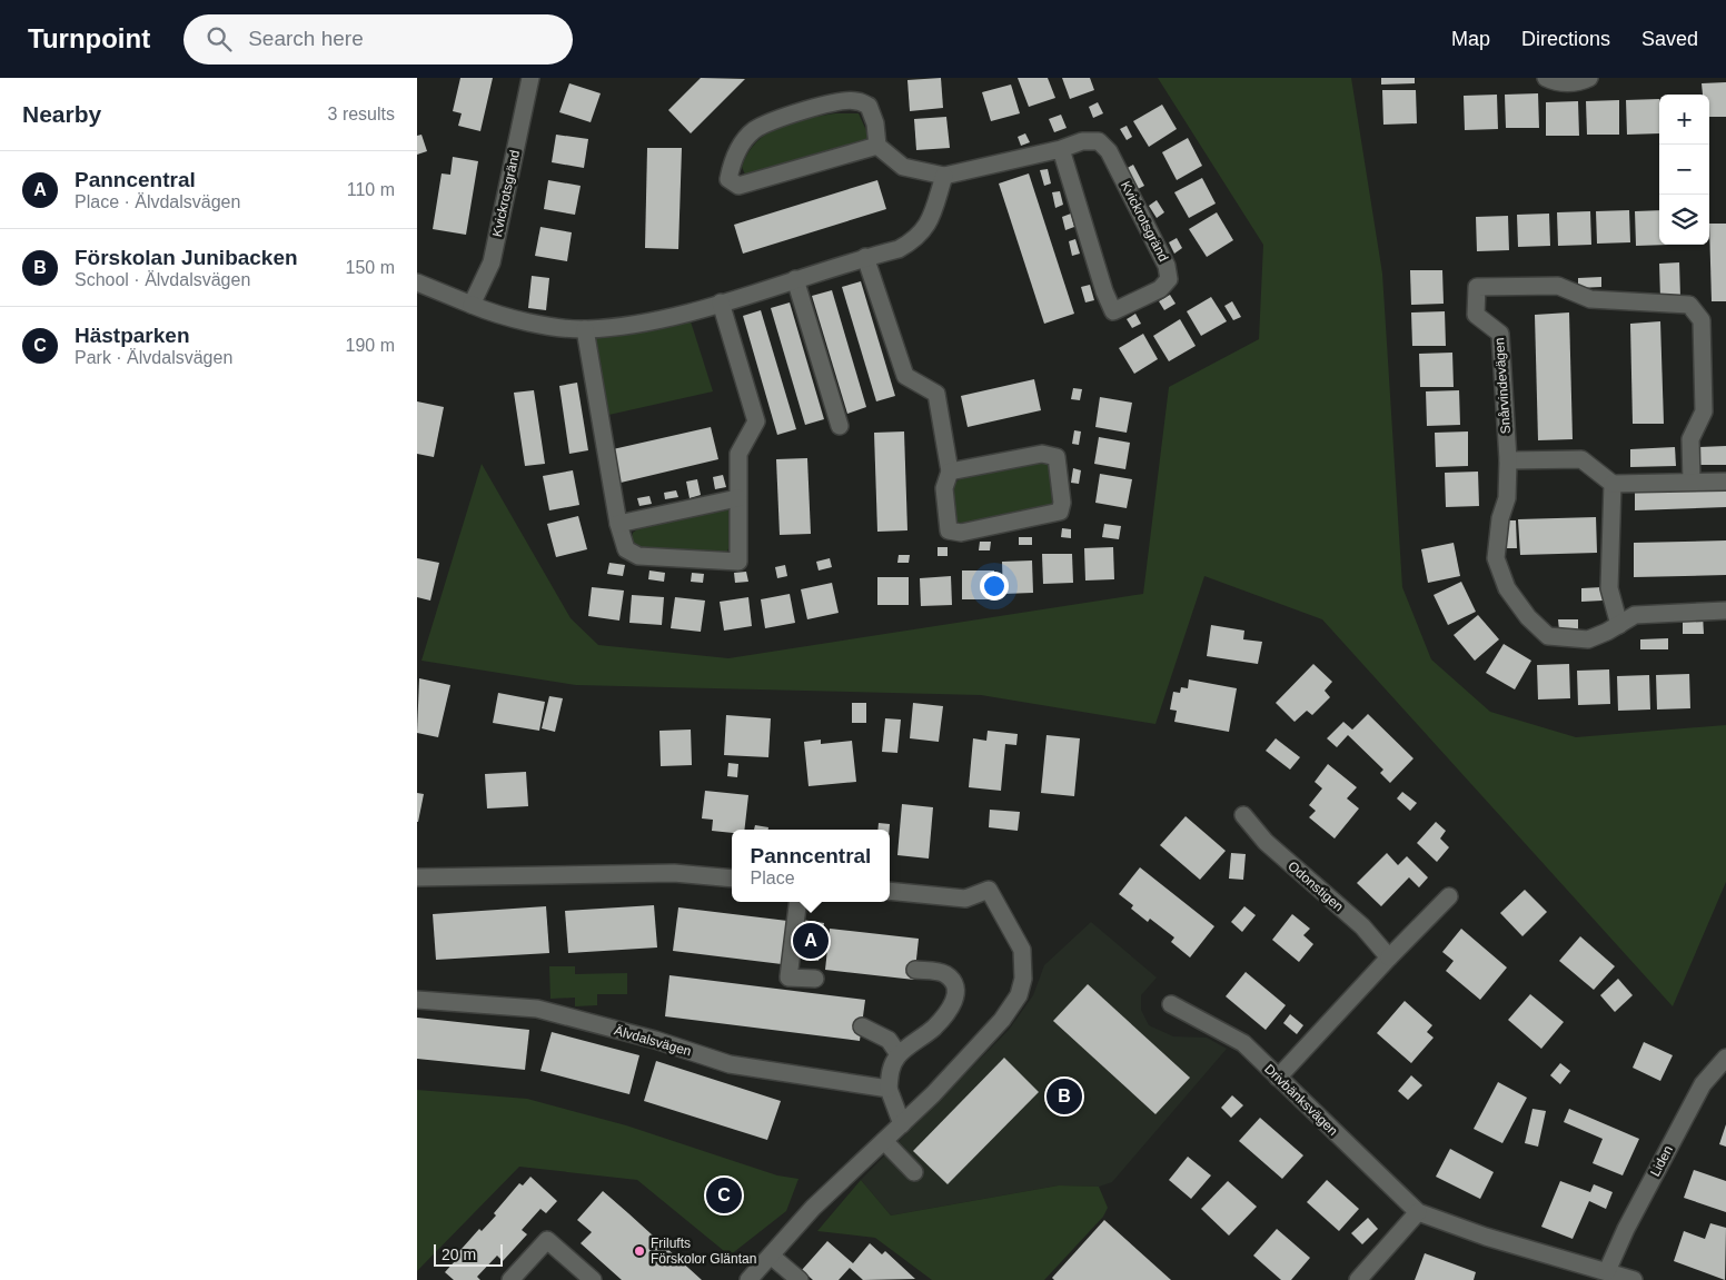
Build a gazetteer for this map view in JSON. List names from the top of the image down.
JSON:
{
  "streets": {
    "street": [
      "Kvickrotsgränd",
      "Snårvindevägen",
      "Odonstigen",
      "Älvdalsvägen",
      "Drivbänksvägen",
      "Liden"
    ]
  },
  "crossings": [
    ["Drivbänksvägen", "Liden"]
  ],
  "places": ["Frilufts Förskolor Gläntan"],
  "scale_bar": "20 m",
  "page": {
    "header": "Turnpoint",
    "search": "Search here",
    "nav": ["Map", "Directions", "Saved"],
    "heading": ["Nearby", "3 results"],
    "map_buttons": ["+", "−"],
    "list": [
      {
        "mark": "A",
        "name": "Panncentral",
        "note": "Place · Älvdalsvägen",
        "value": "110 m"
      },
      {
        "mark": "B",
        "name": "Förskolan Junibacken",
        "note": "School · Älvdalsvägen",
        "value": "150 m"
      },
      {
        "mark": "C",
        "name": "Hästparken",
        "note": "Park · Älvdalsvägen",
        "value": "190 m"
      }
    ],
    "popup": ["Panncentral", "Place"],
    "pins": ["A", "B", "C"],
    "scale": "20 m"
  }
}
